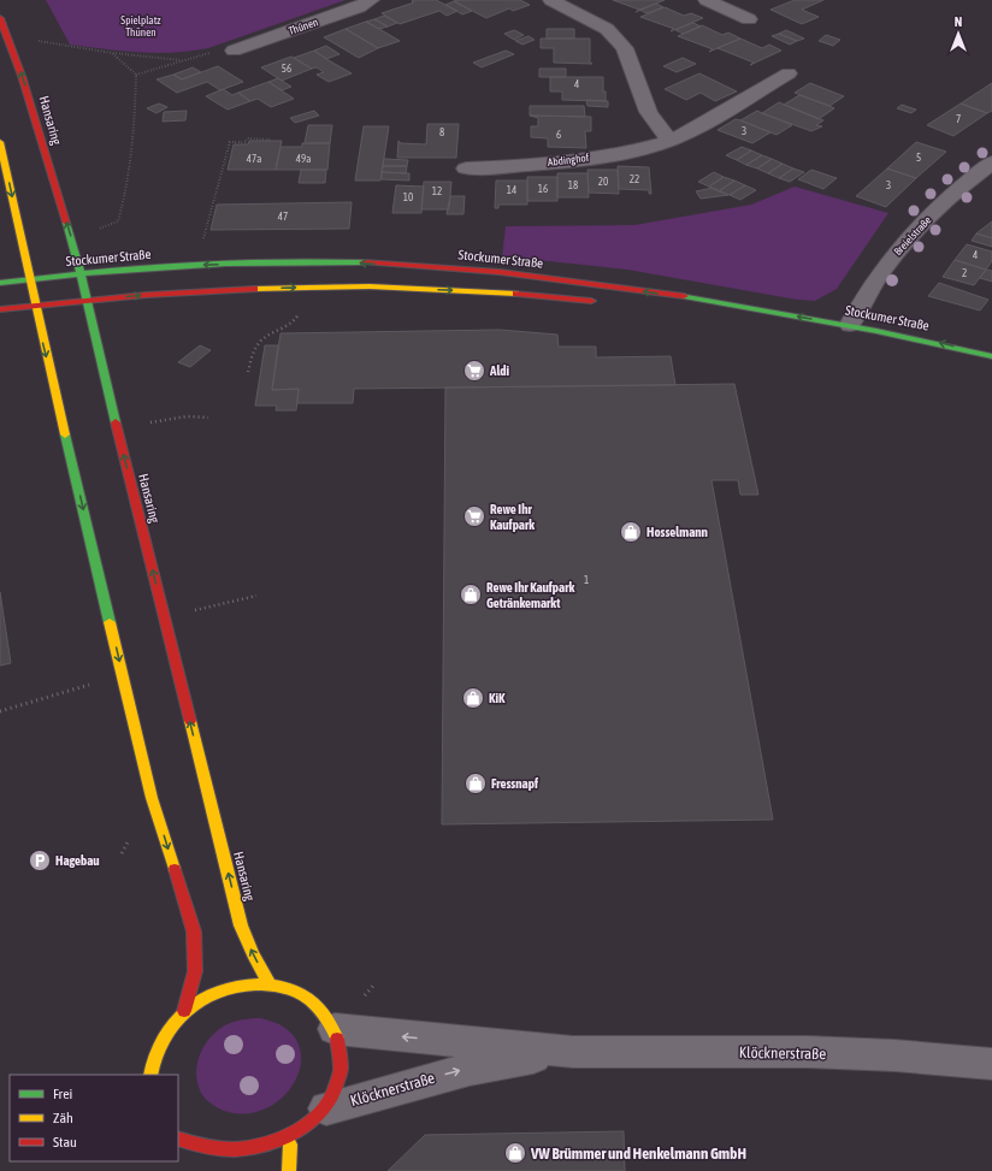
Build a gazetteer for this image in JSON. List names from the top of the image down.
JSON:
{
  "streets": {
    "main road": ["Hansaring", "Stockumer Straße"],
    "street": [
      "Thünen",
      "Abdinghof",
      "Breielstraße",
      "Klöcknerstraße"
    ]
  },
  "crossings": [
    ["Hansaring", "Stockumer Straße"],
    ["Breielstraße", "Stockumer Straße"]
  ],
  "parks": ["Spielplatz Thünen"],
  "places": {
    "supermarket": ["Aldi", "Rewe Ihr Kaufpark"],
    "shop": [
      "Hosselmann",
      "Rewe Ihr Kaufpark Getränkemarkt",
      "KiK",
      "Fressnapf",
      "VW Brümmer und Henkelmann GmbH"
    ],
    "parking": ["Hagebau"]
  },
  "house_numbers": [
    "56",
    "4",
    "7",
    "3",
    "8",
    "6",
    "5",
    "47a",
    "49a",
    "22",
    "20",
    "18",
    "3",
    "16",
    "14",
    "12",
    "10",
    "47",
    "4",
    "2",
    "1"
  ],
  "legend": ["Frei", "Zäh", "Stau"],
  "north": "top"
}
